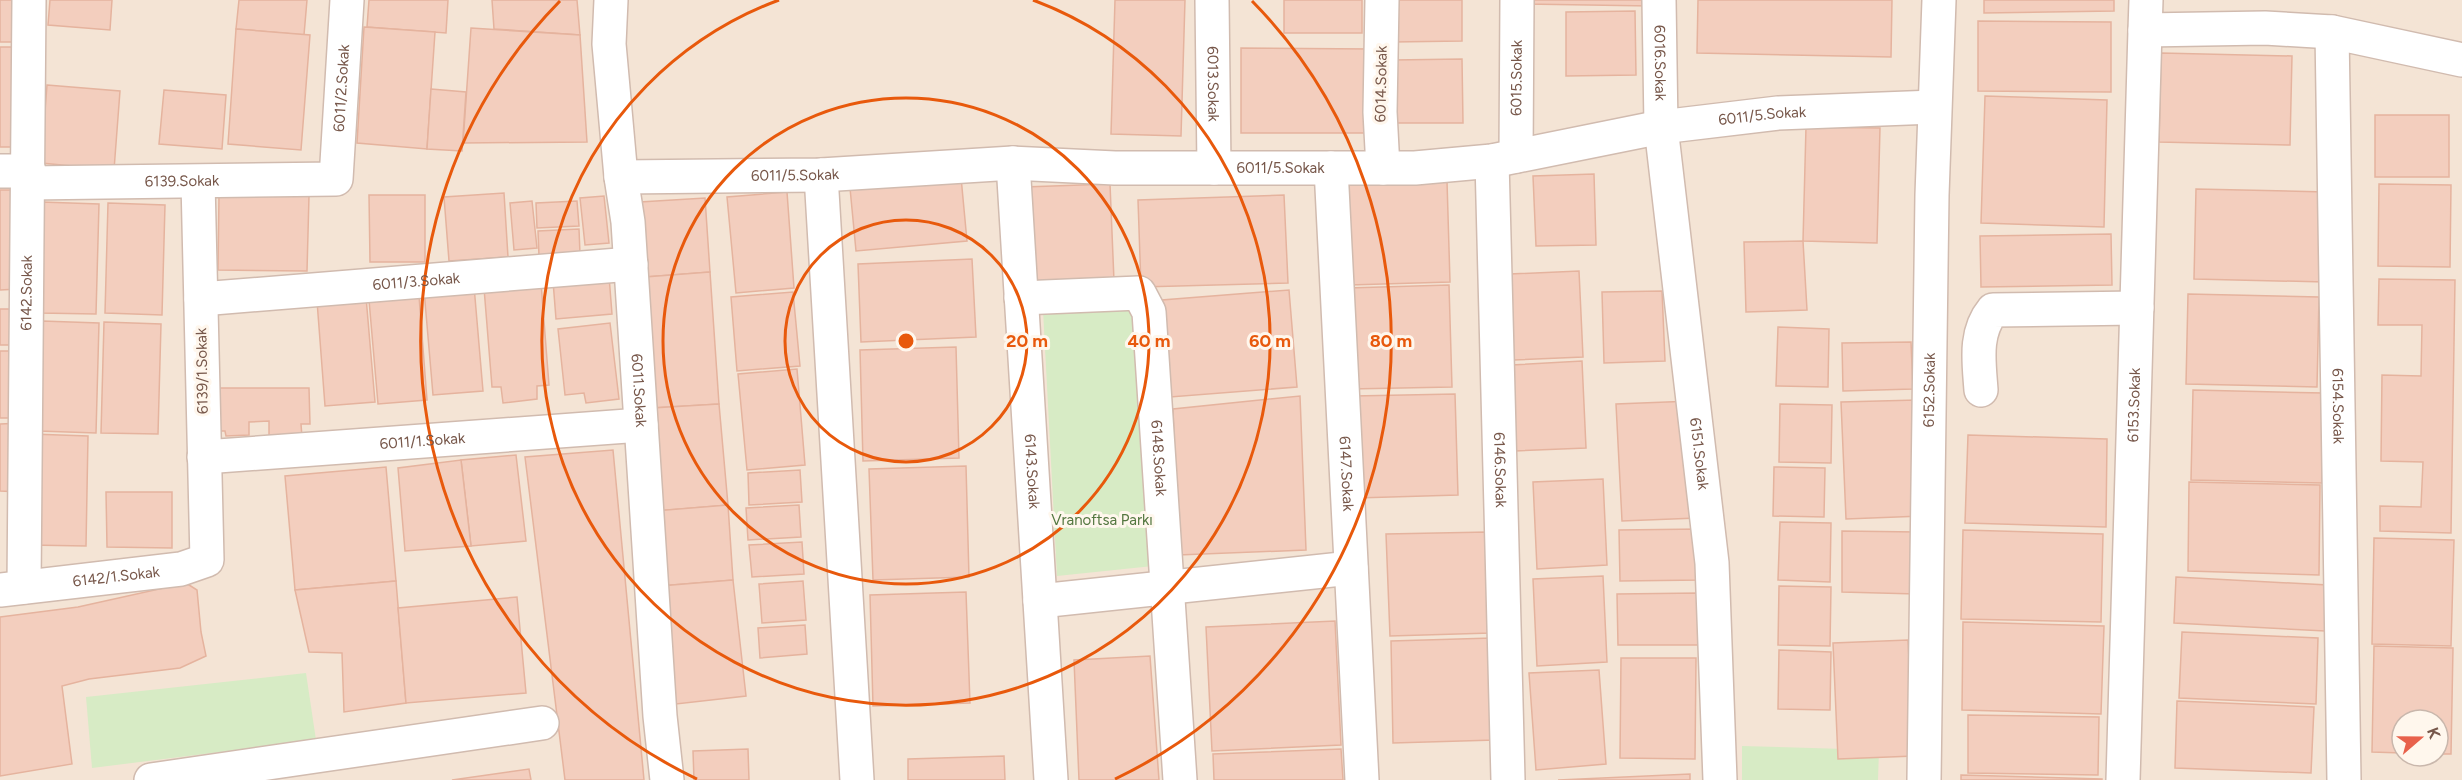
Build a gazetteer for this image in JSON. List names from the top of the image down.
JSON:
{
  "streets": {
    "street": [
      "6016.Sokak",
      "6015.Sokak",
      "6013.Sokak",
      "6014.Sokak",
      "6011/2.Sokak",
      "6011/5.Sokak",
      "6139.Sokak",
      "6011/3.Sokak",
      "6142.Sokak",
      "6139/1.Sokak",
      "6011.Sokak",
      "6152.Sokak",
      "6153.Sokak",
      "6154.Sokak",
      "6011/1.Sokak",
      "6151.Sokak",
      "6148.Sokak",
      "6146.Sokak",
      "6143.Sokak",
      "6147.Sokak",
      "6142/1.Sokak"
    ]
  },
  "crossings": [
    ["6016.Sokak", "6011/5.Sokak"],
    ["6016.Sokak", "6151.Sokak"],
    ["6015.Sokak", "6011/5.Sokak"],
    ["6015.Sokak", "6146.Sokak"],
    ["6013.Sokak", "6011/5.Sokak"],
    ["6014.Sokak", "6011/5.Sokak"],
    ["6011/2.Sokak", "6139.Sokak"],
    ["6011/5.Sokak", "6011.Sokak"],
    ["6011/5.Sokak", "6152.Sokak"],
    ["6011/5.Sokak", "6151.Sokak"],
    ["6011/5.Sokak", "6146.Sokak"],
    ["6011/5.Sokak", "6143.Sokak"],
    ["6011/5.Sokak", "6147.Sokak"],
    ["6139.Sokak", "6142.Sokak"],
    ["6139.Sokak", "6139/1.Sokak"],
    ["6011/3.Sokak", "6139/1.Sokak"],
    ["6011/3.Sokak", "6011.Sokak"],
    ["6142.Sokak", "6142/1.Sokak"],
    ["6139/1.Sokak", "6011/1.Sokak"],
    ["6139/1.Sokak", "6142/1.Sokak"],
    ["6011.Sokak", "6011/1.Sokak"],
    ["6153.Sokak", "6154.Sokak"],
    ["6148.Sokak", "6143.Sokak"]
  ],
  "parks": ["Vranoftsa Parkı"],
  "north": "right",
  "rings": [
    "20 m",
    "40 m",
    "60 m",
    "80 m"
  ]
}
